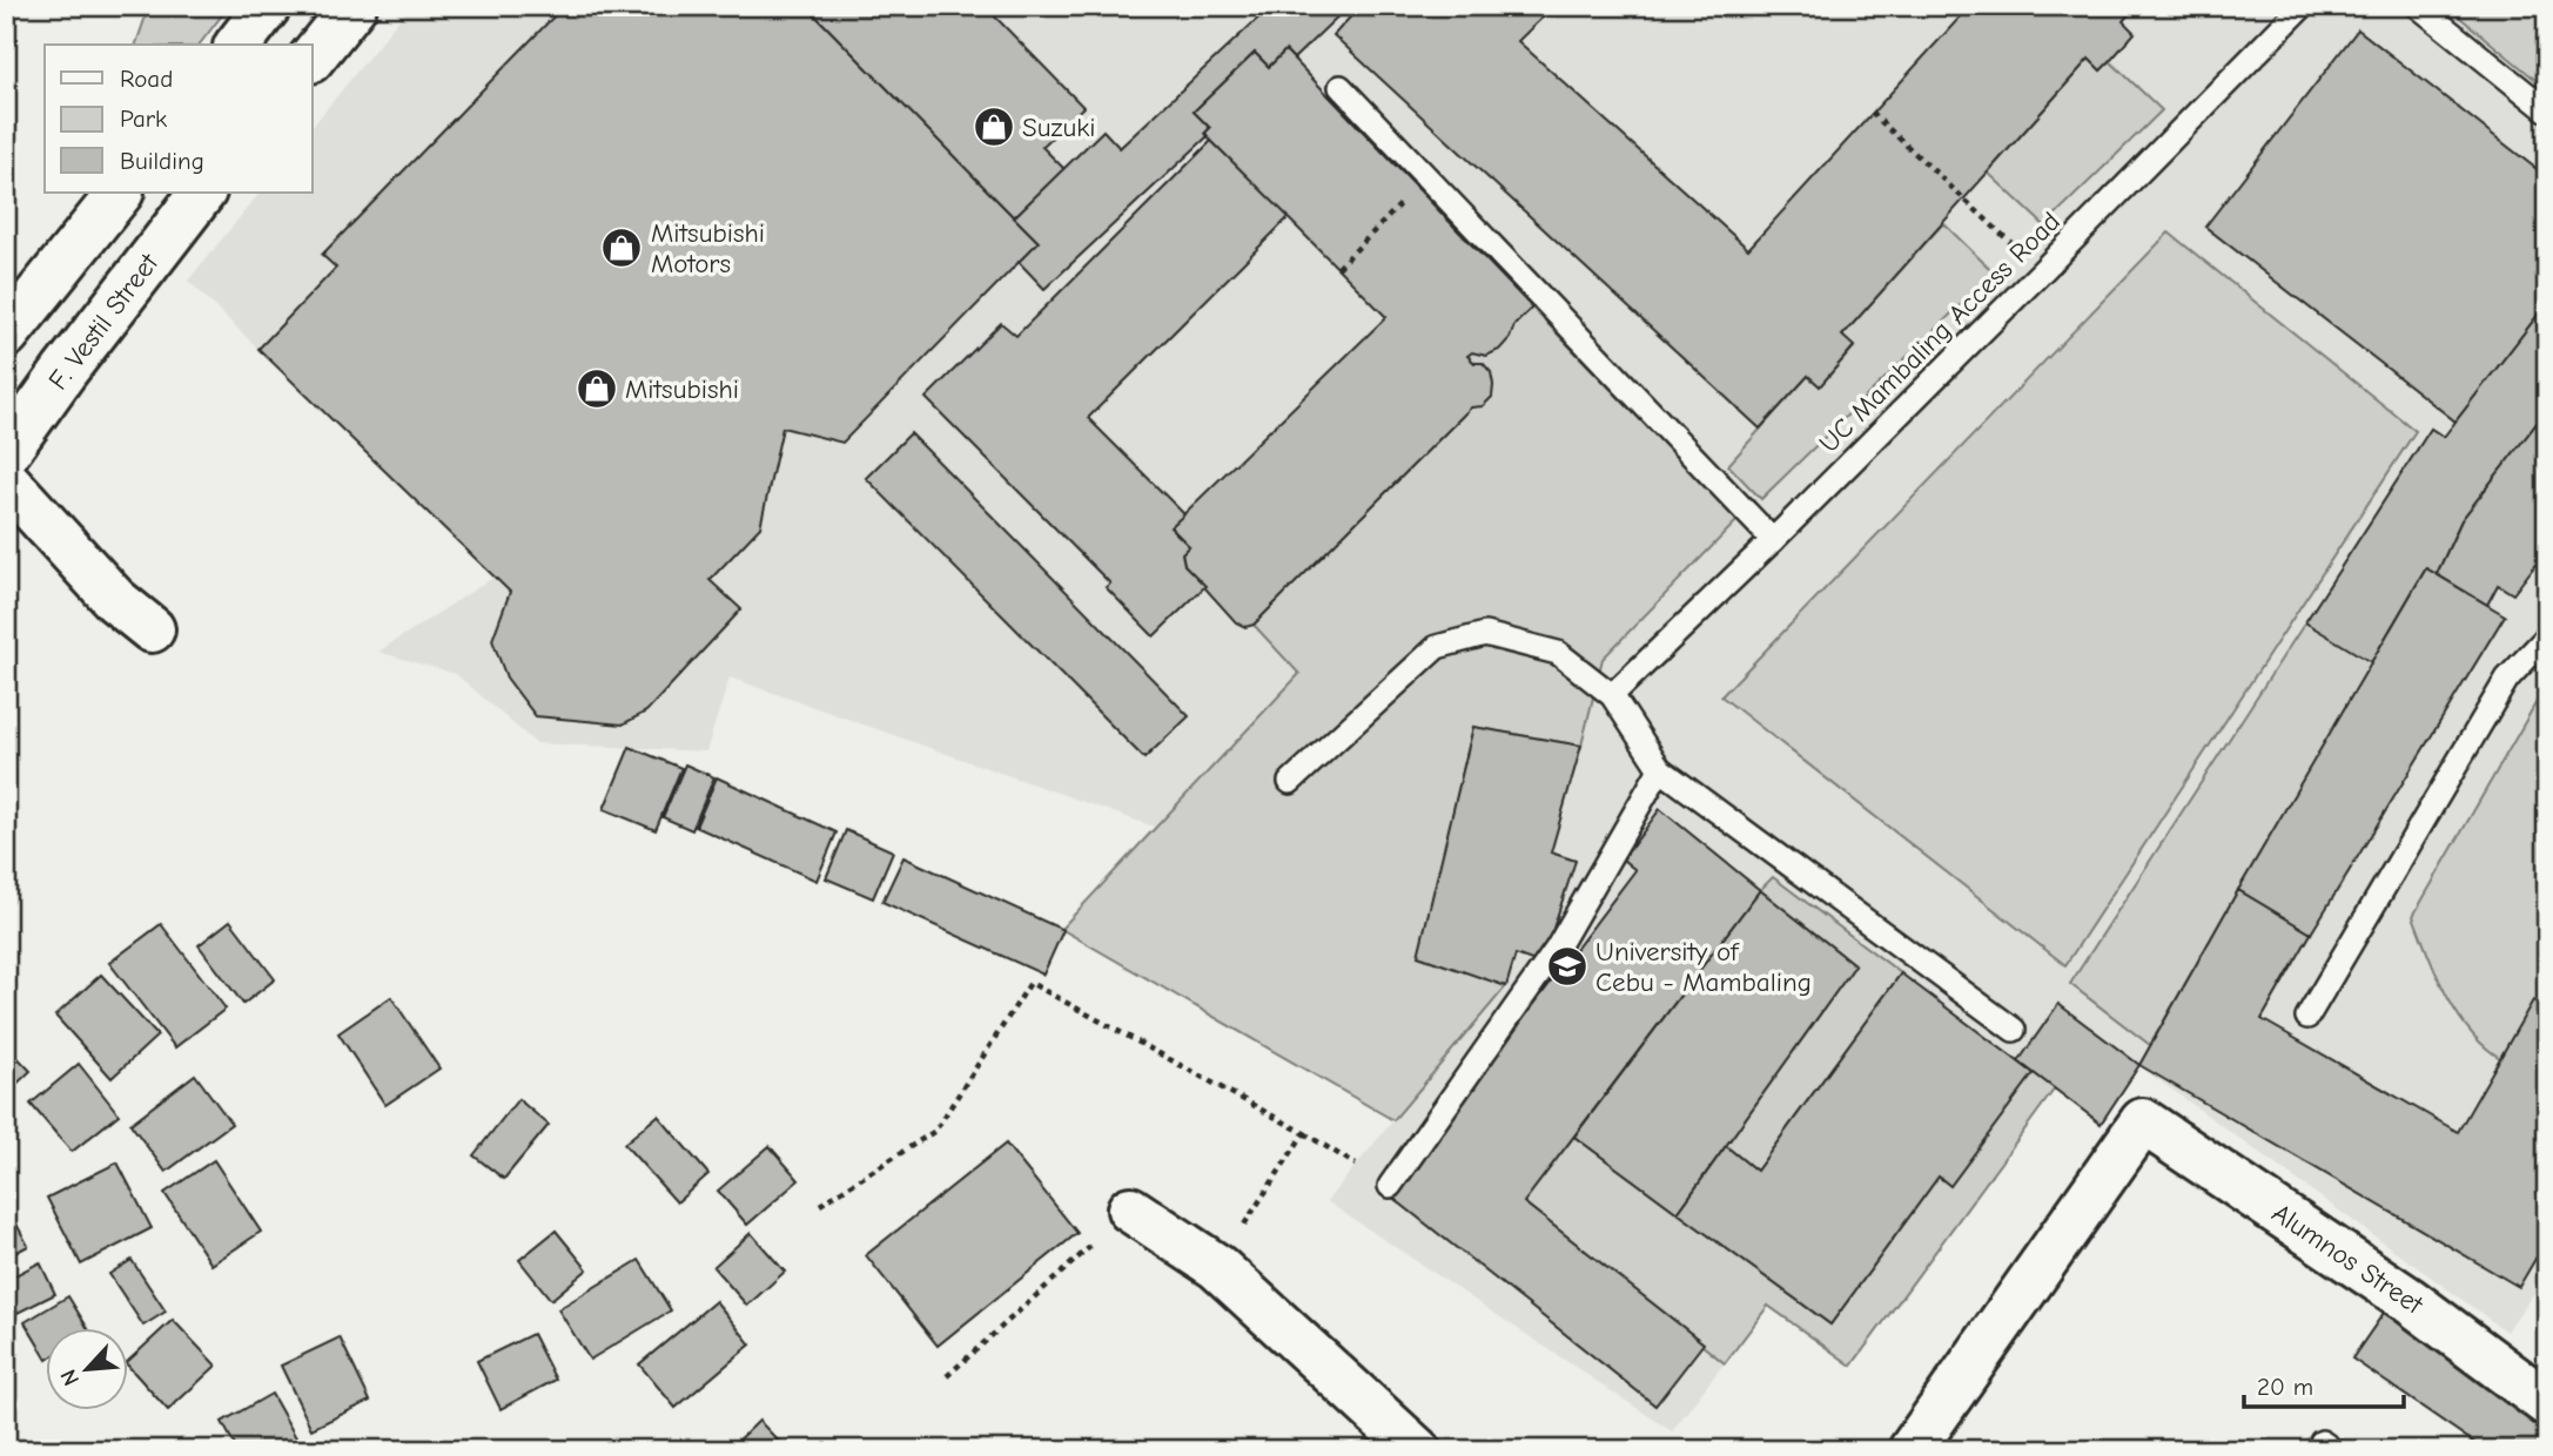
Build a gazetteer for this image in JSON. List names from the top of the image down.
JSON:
{
  "streets": {
    "street": ["F. Vestil Street", "Alumnos Street"],
    "lane": ["UC Mambaling Access Road"]
  },
  "places": {
    "shop": ["Suzuki", "Mitsubishi Motors", "Mitsubishi"],
    "school or university": ["University of Cebu - Mambaling"]
  },
  "legend": ["Road", "Park", "Building"],
  "scale_bar": "20 m",
  "north": "bottom left"
}
